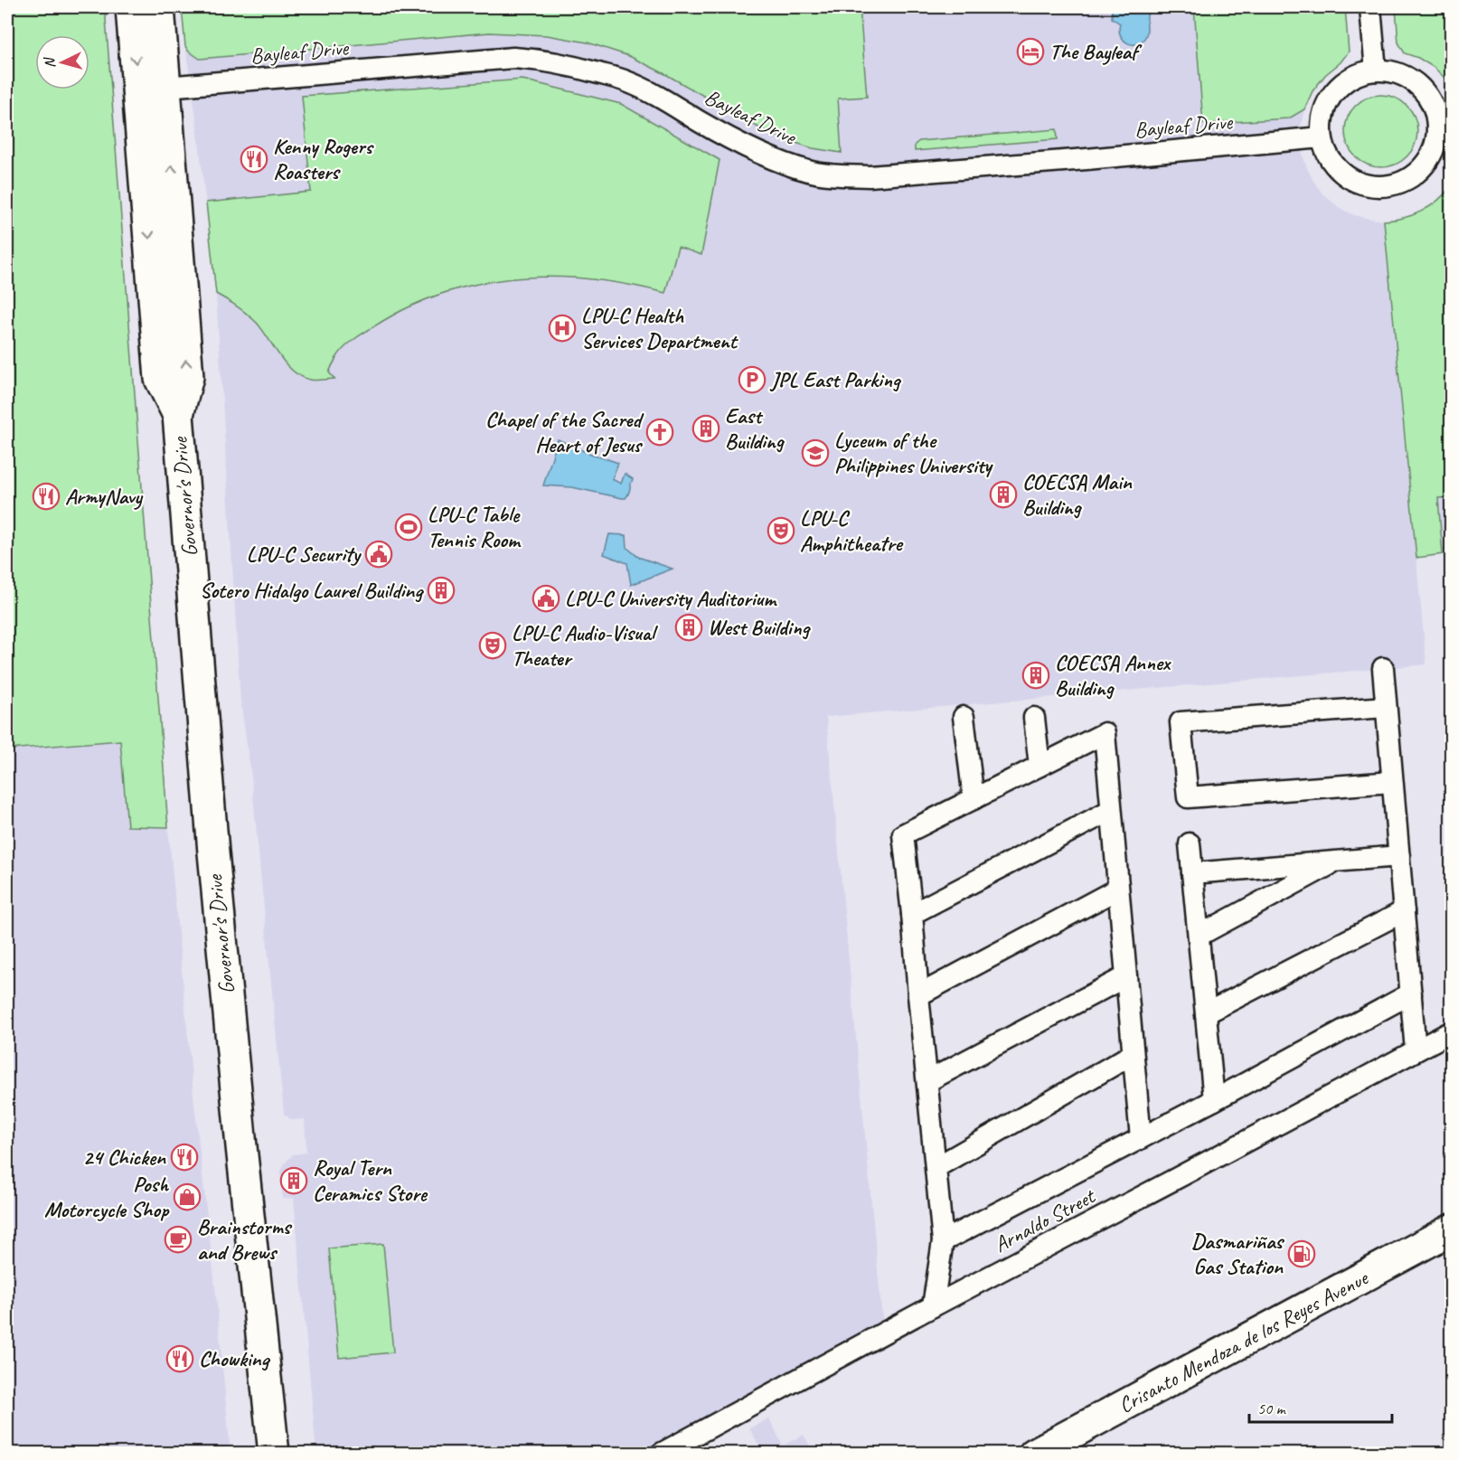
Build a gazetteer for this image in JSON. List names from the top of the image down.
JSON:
{
  "streets": {
    "main road": ["Governor's Drive", "Crisanto Mendoza de los Reyes Avenue"],
    "street": ["Bayleaf Drive", "Arnaldo Street"]
  },
  "crossings": [
    ["Bayleaf Drive", "Governor's Drive"]
  ],
  "places": {
    "hotel": ["The Bayleaf"],
    "restaurant": [
      "Kenny Rogers Roasters",
      "ArmyNavy",
      "24 Chicken",
      "Chowking"
    ],
    "hospital": ["LPU-C Health Services Department"],
    "parking": ["JPL East Parking"],
    "building": [
      "East Building",
      "COECSA Main Building",
      "Sotero Hidalgo Laurel Building",
      "West Building",
      "COECSA Annex Building",
      "Royal Tern Ceramics Store"
    ],
    "church": ["Chapel of the Sacred Heart of Jesus"],
    "school or university": ["Lyceum of the Philippines University"],
    "sports": ["LPU-C Table Tennis Room"],
    "theatre": ["LPU-C Amphitheatre", "LPU-C Audio-Visual Theater"],
    "public building": ["LPU-C Security", "LPU-C University Auditorium"],
    "shop": ["Posh Motorcycle Shop"],
    "cafe": ["Brainstorms and Brews"],
    "fuel station": ["Dasmariñas Gas Station"]
  },
  "scale_bar": "50 m",
  "north": "left"
}
